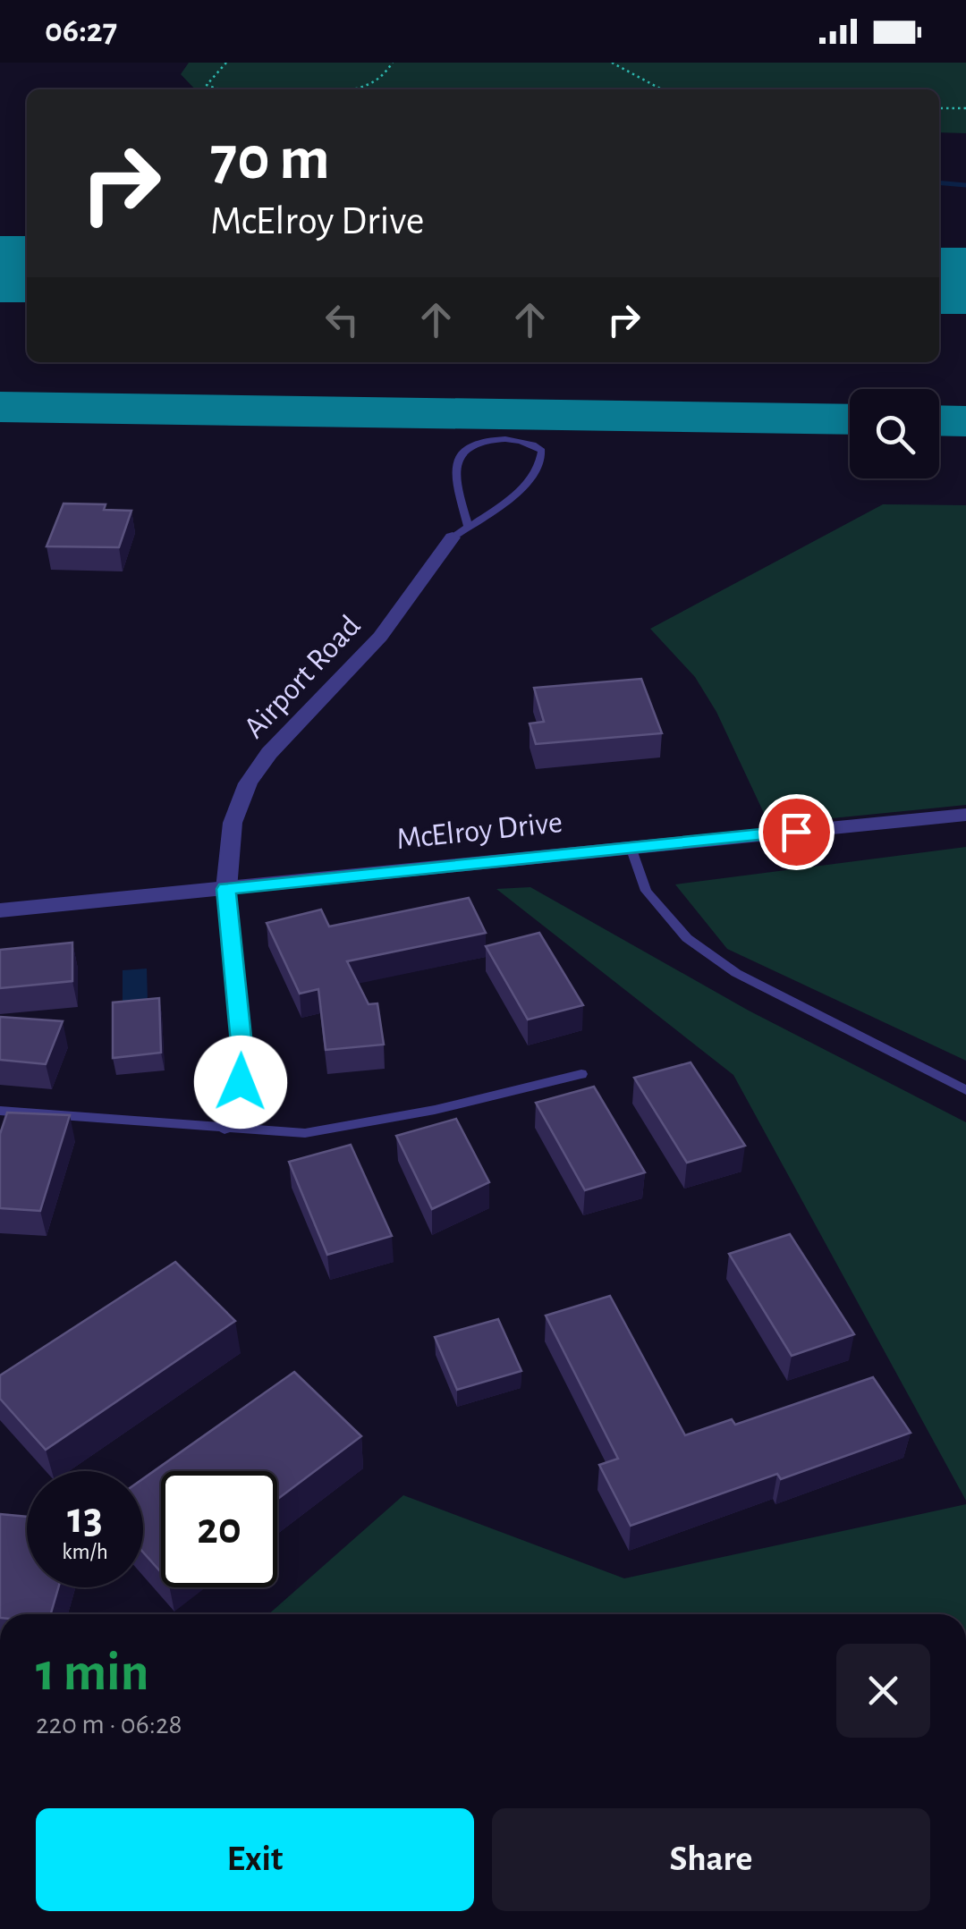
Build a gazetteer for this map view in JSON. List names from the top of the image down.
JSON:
{
  "streets": {
    "street": ["Airport Road", "McElroy Drive"]
  },
  "crossings": [
    ["Airport Road", "McElroy Drive"]
  ],
  "page": {
    "status": "06:27",
    "turn": ["70 m", "McElroy Drive"],
    "speed": "13 km/h",
    "limit": "20",
    "heading": ["1 min", "220 m · 06:28"],
    "buttons": ["Exit", "Share"]
  }
}
